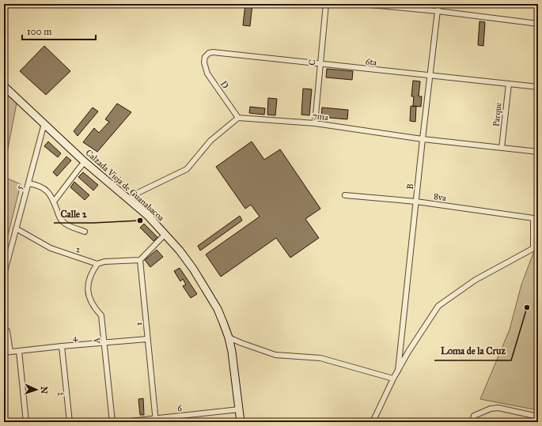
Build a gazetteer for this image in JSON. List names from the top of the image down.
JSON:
{
  "streets": {
    "main road": ["Calzada Vieja de Guanabacoa"],
    "street": [
      "6ta",
      "C",
      "D",
      "Parque",
      "7ma",
      "B",
      "5",
      "8va",
      "2",
      "1",
      "4",
      "A",
      "3",
      "6"
    ]
  },
  "crossings": [
    ["6ta", "C"],
    ["6ta", "D"],
    ["6ta", "Parque"],
    ["6ta", "B"],
    ["C", "7ma"],
    ["D", "7ma"],
    ["Parque", "7ma"],
    ["7ma", "B"],
    ["Calzada Vieja de Guanabacoa", "5"],
    ["Calzada Vieja de Guanabacoa", "6"],
    ["B", "8va"],
    ["5", "2"],
    ["2", "1"],
    ["2", "A"],
    ["1", "4"],
    ["1", "6"],
    ["4", "A"],
    ["4", "3"]
  ],
  "places": ["Calle 2", "Loma de la Cruz"],
  "scale_bar": "100 m",
  "north": "right"
}
